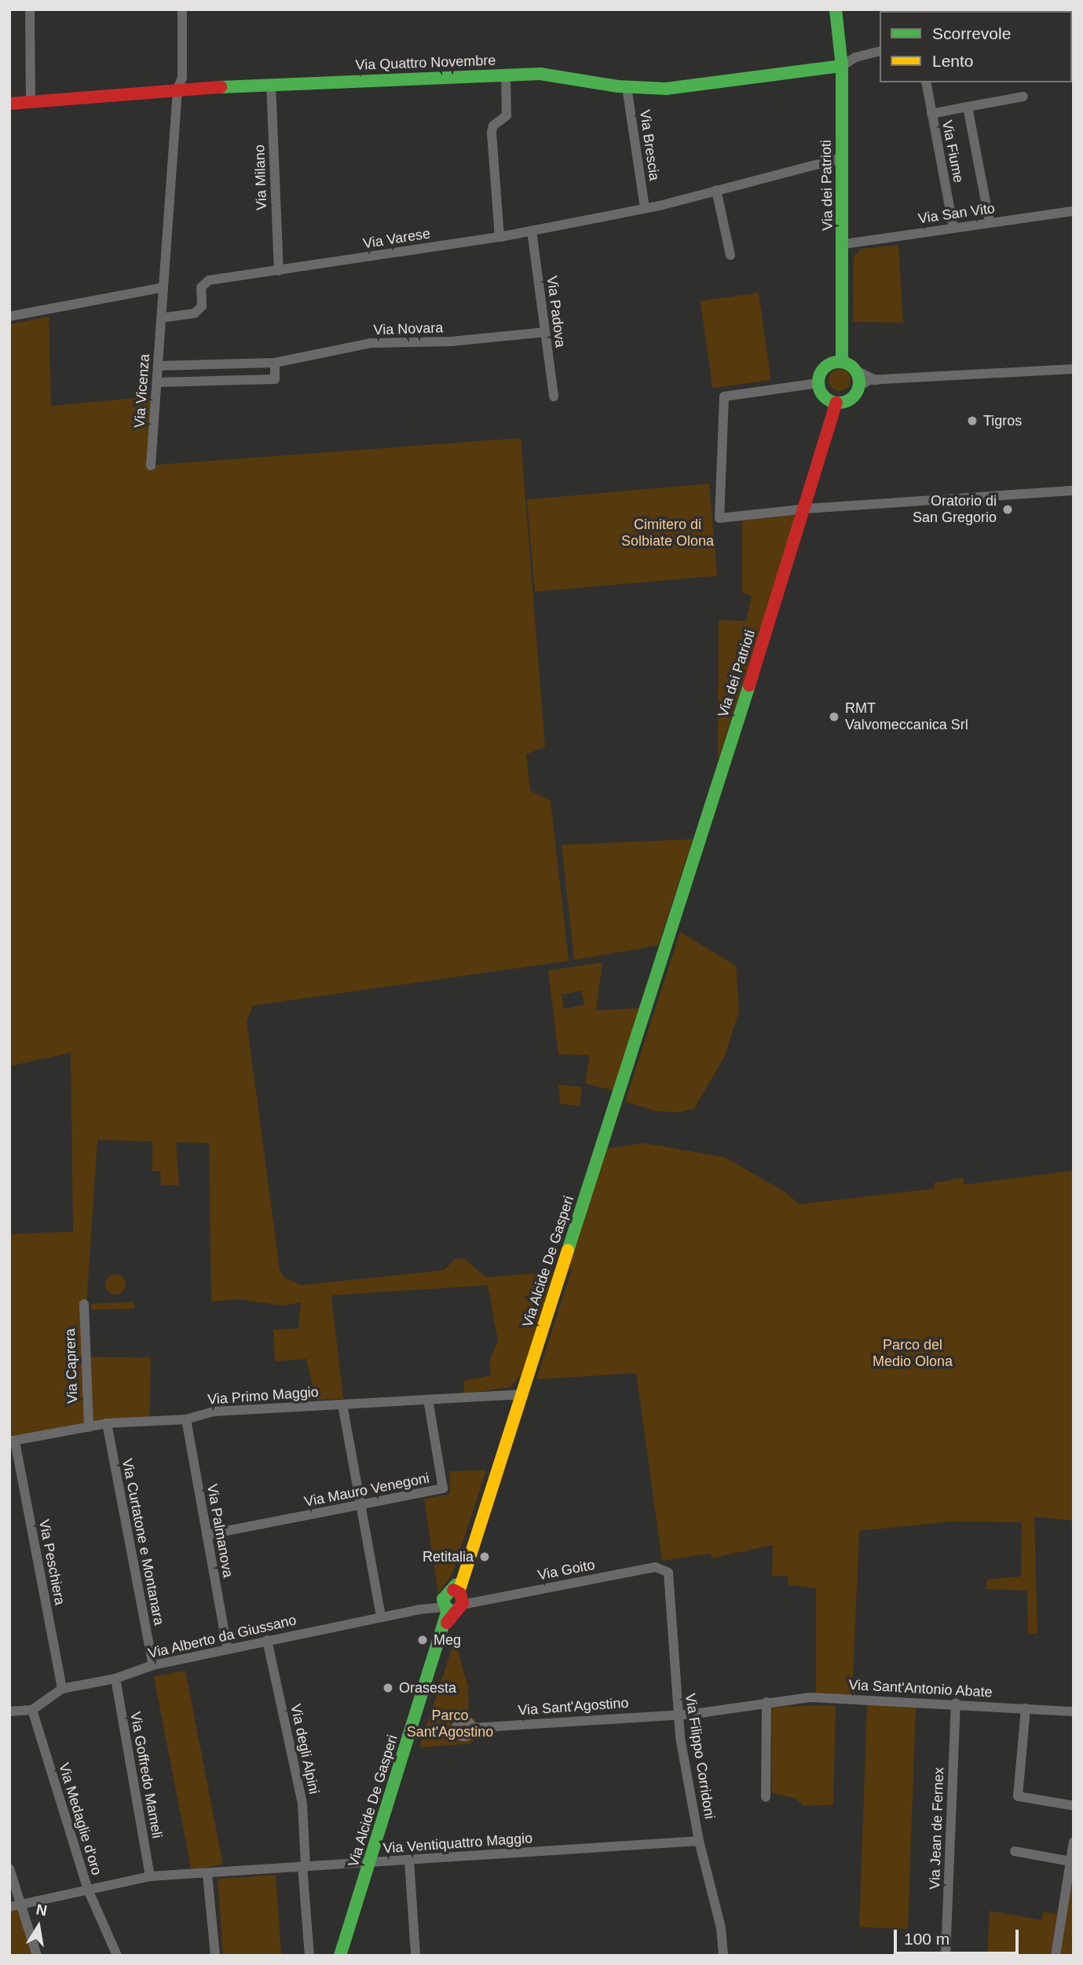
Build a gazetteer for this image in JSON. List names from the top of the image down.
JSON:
{
  "streets": {
    "street": [
      "Via Quattro Novembre",
      "Via Brescia",
      "Via Fiume",
      "Via Milano",
      "Via dei Patrioti",
      "Via San Vito",
      "Via Varese",
      "Via Padova",
      "Via Novara",
      "Via Vicenza",
      "Via Alcide De Gasperi",
      "Via Caprera",
      "Via Primo Maggio",
      "Via Mauro Venegoni",
      "Via Palmanova",
      "Via Curtatone e Montanara",
      "Via Peschiera",
      "Via Goito",
      "Via Alberto da Giussano",
      "Via Sant'Antonio Abate",
      "Via Sant'Agostino",
      "Via degli Alpini",
      "Via Filippo Corridoni",
      "Via Goffredo Mameli",
      "Via Medaglie d'oro",
      "Via Jean de Fernex",
      "Via Ventiquattro Maggio"
    ]
  },
  "crossings": [
    ["Via Quattro Novembre", "Via Brescia"],
    ["Via Quattro Novembre", "Via Milano"],
    ["Via Quattro Novembre", "Via dei Patrioti"],
    ["Via Brescia", "Via Varese"],
    ["Via Fiume", "Via San Vito"],
    ["Via Milano", "Via Varese"],
    ["Via dei Patrioti", "Via San Vito"],
    ["Via dei Patrioti", "Via Varese"],
    ["Via dei Patrioti", "Via Alcide De Gasperi"],
    ["Via Varese", "Via Padova"],
    ["Via Varese", "Via Vicenza"],
    ["Via Padova", "Via Novara"],
    ["Via Novara", "Via Vicenza"],
    ["Via Alcide De Gasperi", "Via Primo Maggio"],
    ["Via Alcide De Gasperi", "Via Goito"],
    ["Via Alcide De Gasperi", "Via Alberto da Giussano"],
    ["Via Alcide De Gasperi", "Via Ventiquattro Maggio"],
    ["Via Caprera", "Via Primo Maggio"],
    ["Via Primo Maggio", "Via Mauro Venegoni"],
    ["Via Primo Maggio", "Via Palmanova"],
    ["Via Primo Maggio", "Via Curtatone e Montanara"],
    ["Via Primo Maggio", "Via Peschiera"],
    ["Via Mauro Venegoni", "Via Palmanova"],
    ["Via Palmanova", "Via Alberto da Giussano"],
    ["Via Curtatone e Montanara", "Via Alberto da Giussano"],
    ["Via Peschiera", "Via Alberto da Giussano"],
    ["Via Goito", "Via Alberto da Giussano"],
    ["Via Goito", "Via Filippo Corridoni"],
    ["Via Alberto da Giussano", "Via degli Alpini"],
    ["Via Alberto da Giussano", "Via Goffredo Mameli"],
    ["Via Alberto da Giussano", "Via Medaglie d'oro"],
    ["Via Sant'Antonio Abate", "Via Sant'Agostino"],
    ["Via Sant'Antonio Abate", "Via Filippo Corridoni"],
    ["Via Sant'Antonio Abate", "Via Jean de Fernex"],
    ["Via Sant'Agostino", "Via Filippo Corridoni"],
    ["Via degli Alpini", "Via Ventiquattro Maggio"],
    ["Via Filippo Corridoni", "Via Ventiquattro Maggio"],
    ["Via Goffredo Mameli", "Via Ventiquattro Maggio"],
    ["Via Medaglie d'oro", "Via Ventiquattro Maggio"]
  ],
  "parks": ["Cimitero di Solbiate Olona", "Parco del Medio Olona", "Parco Sant'Agostino"],
  "places": [
    "Tigros",
    "Oratorio di San Gregorio",
    "RMT Valvomeccanica Srl",
    "Retitalia",
    "Meg",
    "Orasesta"
  ],
  "legend": ["Scorrevole", "Lento"],
  "scale_bar": "100 m",
  "north": "top"
}
